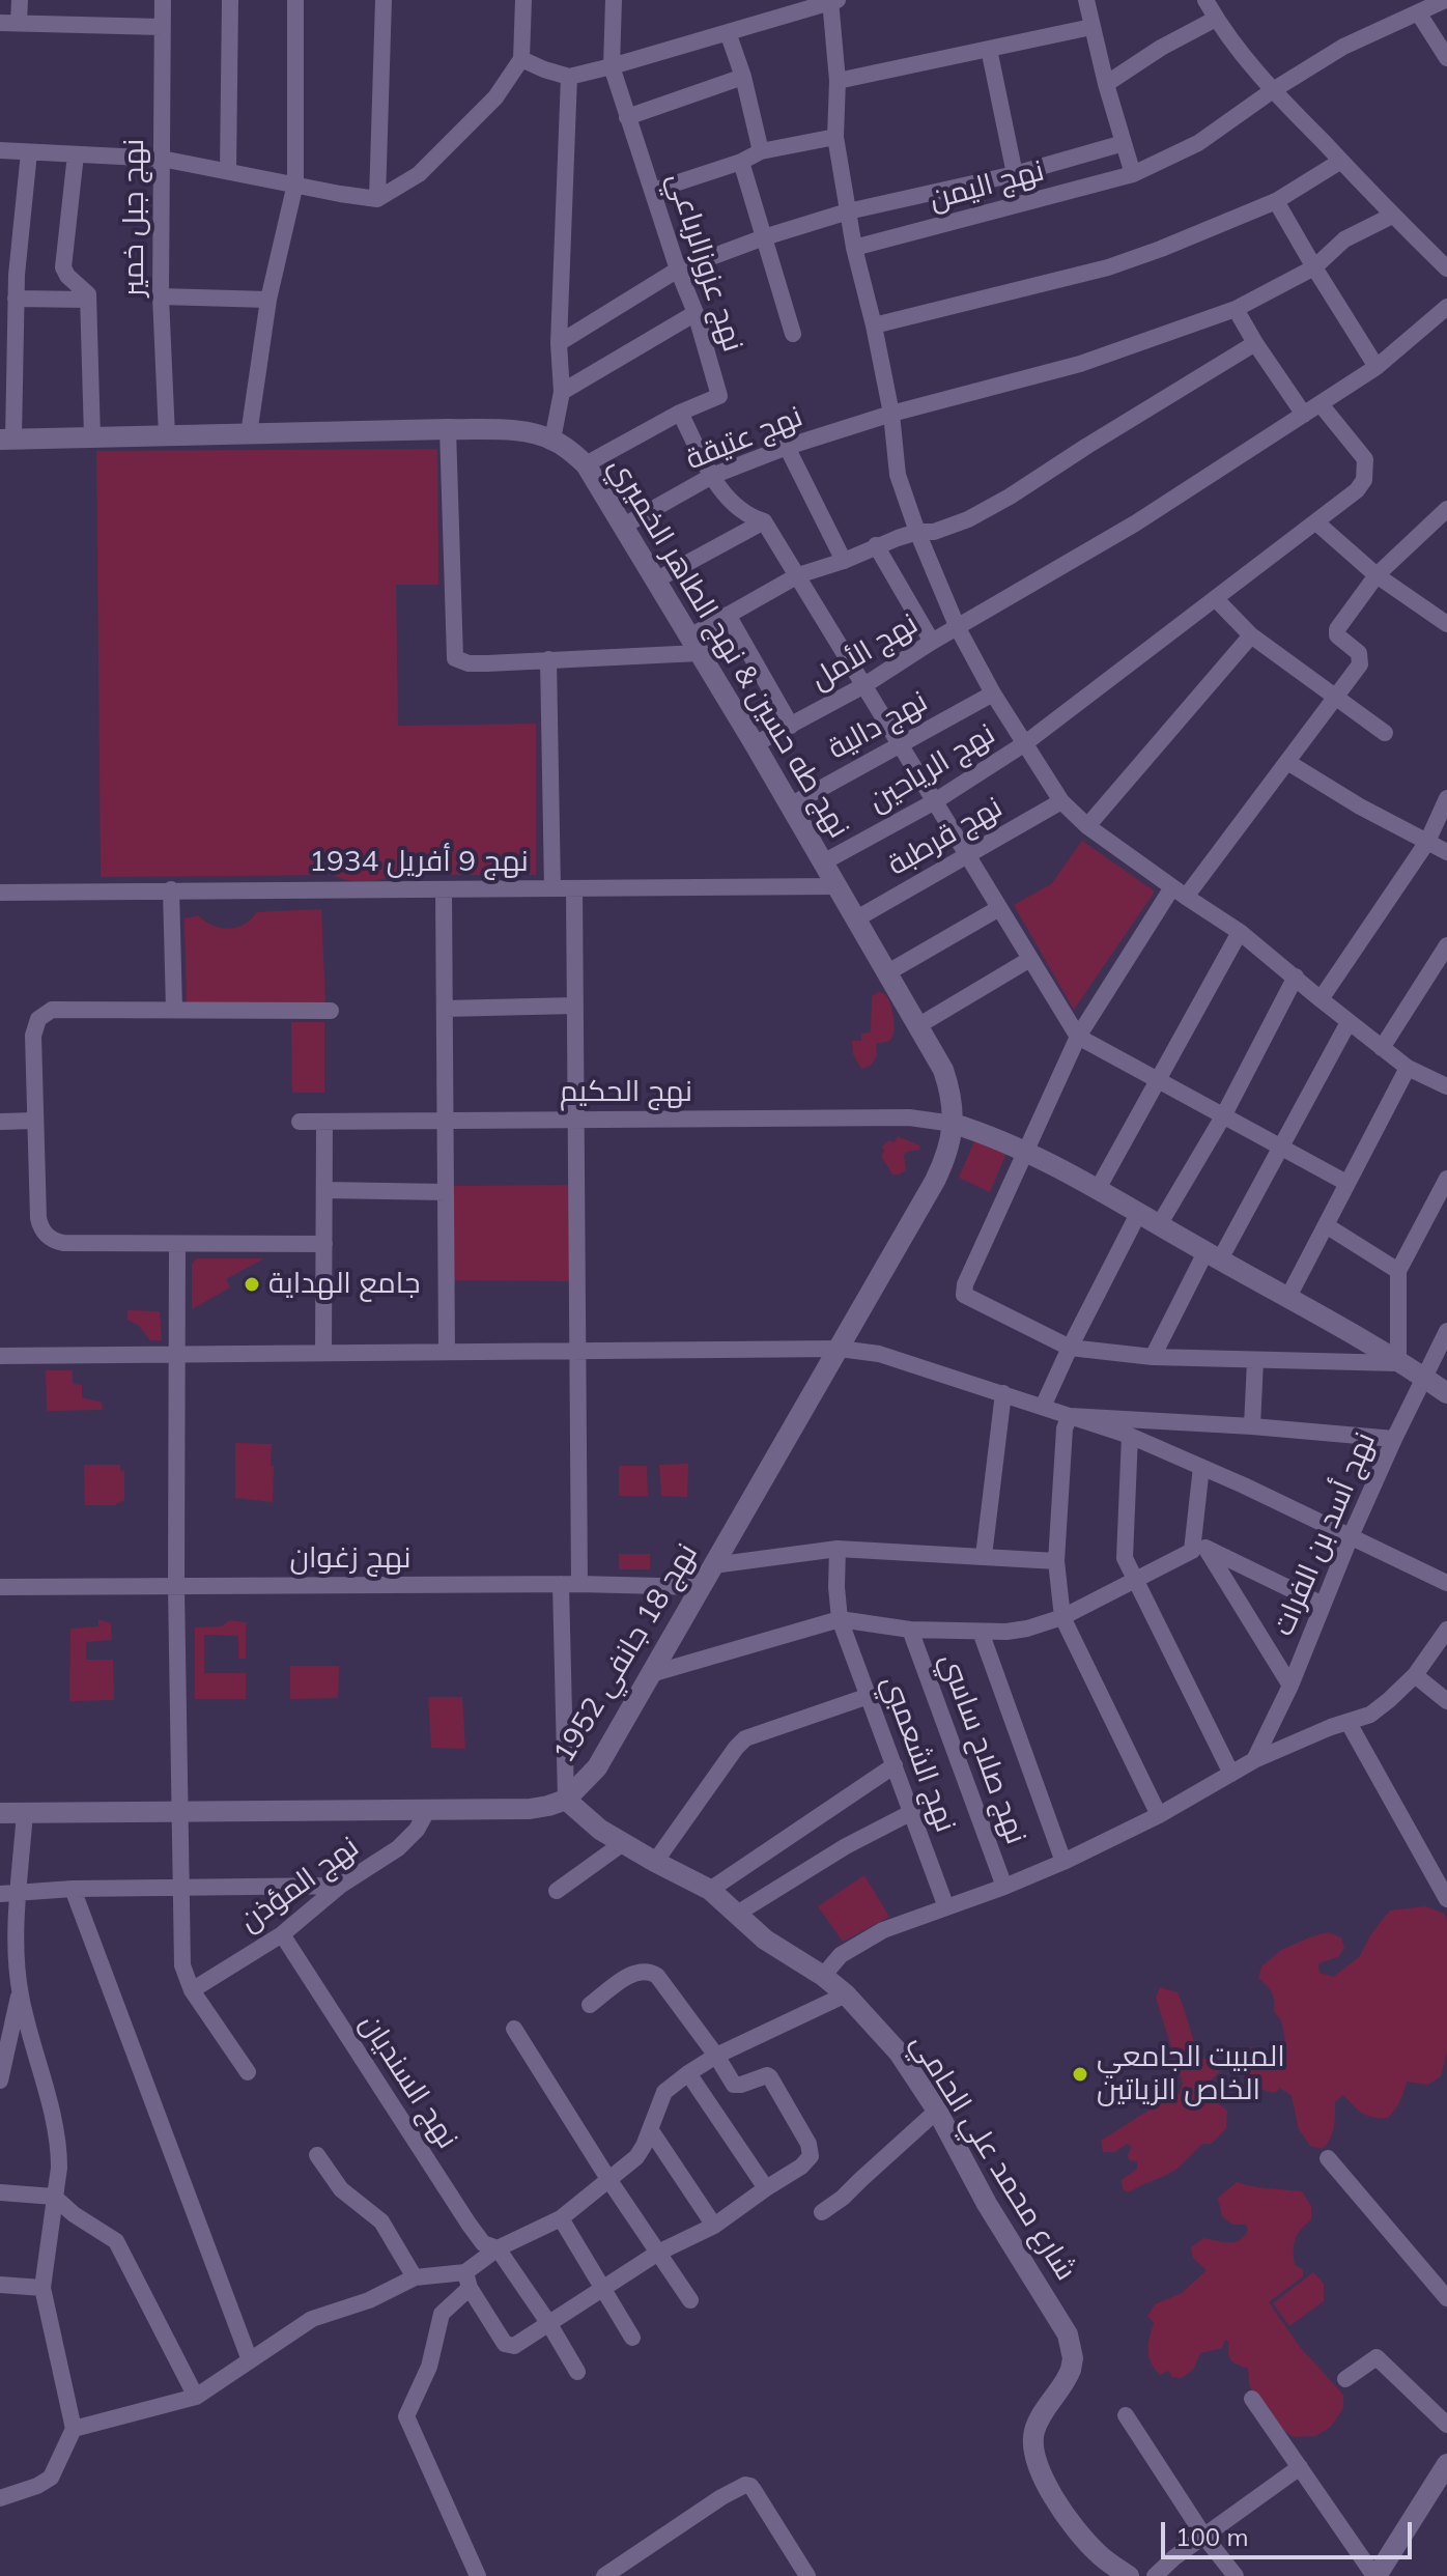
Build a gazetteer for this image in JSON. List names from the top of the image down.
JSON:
{
  "streets": {
    "street": [
      "نهج اليمن",
      "نهج جبل خمير",
      "نهج عزوزالرباعي",
      "نهج عتيقة",
      "نهج طه حسين & نهج الطاهر الخميري",
      "نهج الأمل",
      "نهج دالية",
      "نهج الرياحين",
      "نهج قرطبة",
      "نهج 9 أفريل 1934",
      "نهج الحكيم",
      "نهج أسد بن الفرات",
      "نهج زغوان",
      "نهج 18 جانفي 1952",
      "نهج صلاح ساسي",
      "نهج الشعمبي",
      "نهج المؤذن",
      "نهج السنديان",
      "شارع محمد علي الحامي"
    ]
  },
  "crossings": [
    ["نهج جبل خمير", "نهج طه حسين & نهج الطاهر الخميري"],
    ["نهج عزوزالرباعي", "نهج طه حسين & نهج الطاهر الخميري"],
    ["نهج عتيقة", "نهج طه حسين & نهج الطاهر الخميري"],
    ["نهج طه حسين & نهج الطاهر الخميري", "نهج الأمل"],
    ["نهج طه حسين & نهج الطاهر الخميري", "نهج دالية"],
    ["نهج طه حسين & نهج الطاهر الخميري", "نهج الرياحين"],
    ["نهج طه حسين & نهج الطاهر الخميري", "نهج قرطبة"],
    ["نهج طه حسين & نهج الطاهر الخميري", "نهج 9 أفريل 1934"],
    ["نهج طه حسين & نهج الطاهر الخميري", "نهج الحكيم"],
    ["نهج طه حسين & نهج الطاهر الخميري", "نهج 18 جانفي 1952"],
    ["نهج الأمل", "نهج الرياحين"],
    ["نهج الحكيم", "نهج 18 جانفي 1952"],
    ["نهج زغوان", "نهج 18 جانفي 1952"],
    ["نهج 18 جانفي 1952", "نهج المؤذن"],
    ["نهج 18 جانفي 1952", "شارع محمد علي الحامي"],
    ["نهج المؤذن", "نهج السنديان"]
  ],
  "places": ["جامع الهداية", "المبيت الجامعي الخاص الزياتين"],
  "scale_bar": "100 m"
}
